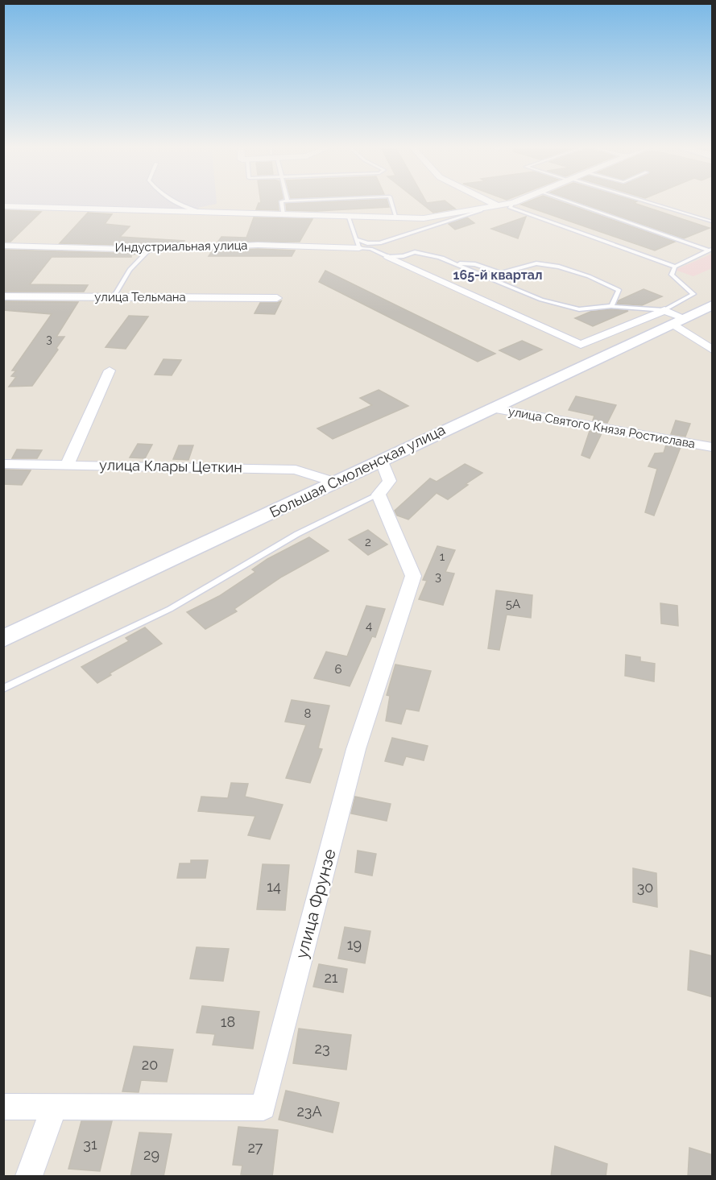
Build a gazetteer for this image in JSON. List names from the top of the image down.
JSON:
{
  "streets": {
    "main road": ["Большая Смоленская улица"],
    "street": [
      "Индустриальная улица",
      "улица Тельмана",
      "улица Святого Князя Ростислава",
      "улица Клары Цеткин",
      "улица Фрунзе"
    ]
  },
  "crossings": [
    ["улица Святого Князя Ростислава", "Большая Смоленская улица"],
    ["улица Клары Цеткин", "Большая Смоленская улица"]
  ],
  "districts": ["165-й квартал"],
  "house_numbers": [
    "3",
    "2",
    "1",
    "3",
    "5А",
    "4",
    "6",
    "8",
    "14",
    "30",
    "19",
    "21",
    "18",
    "23",
    "20",
    "23А",
    "31",
    "27",
    "29"
  ]
}
